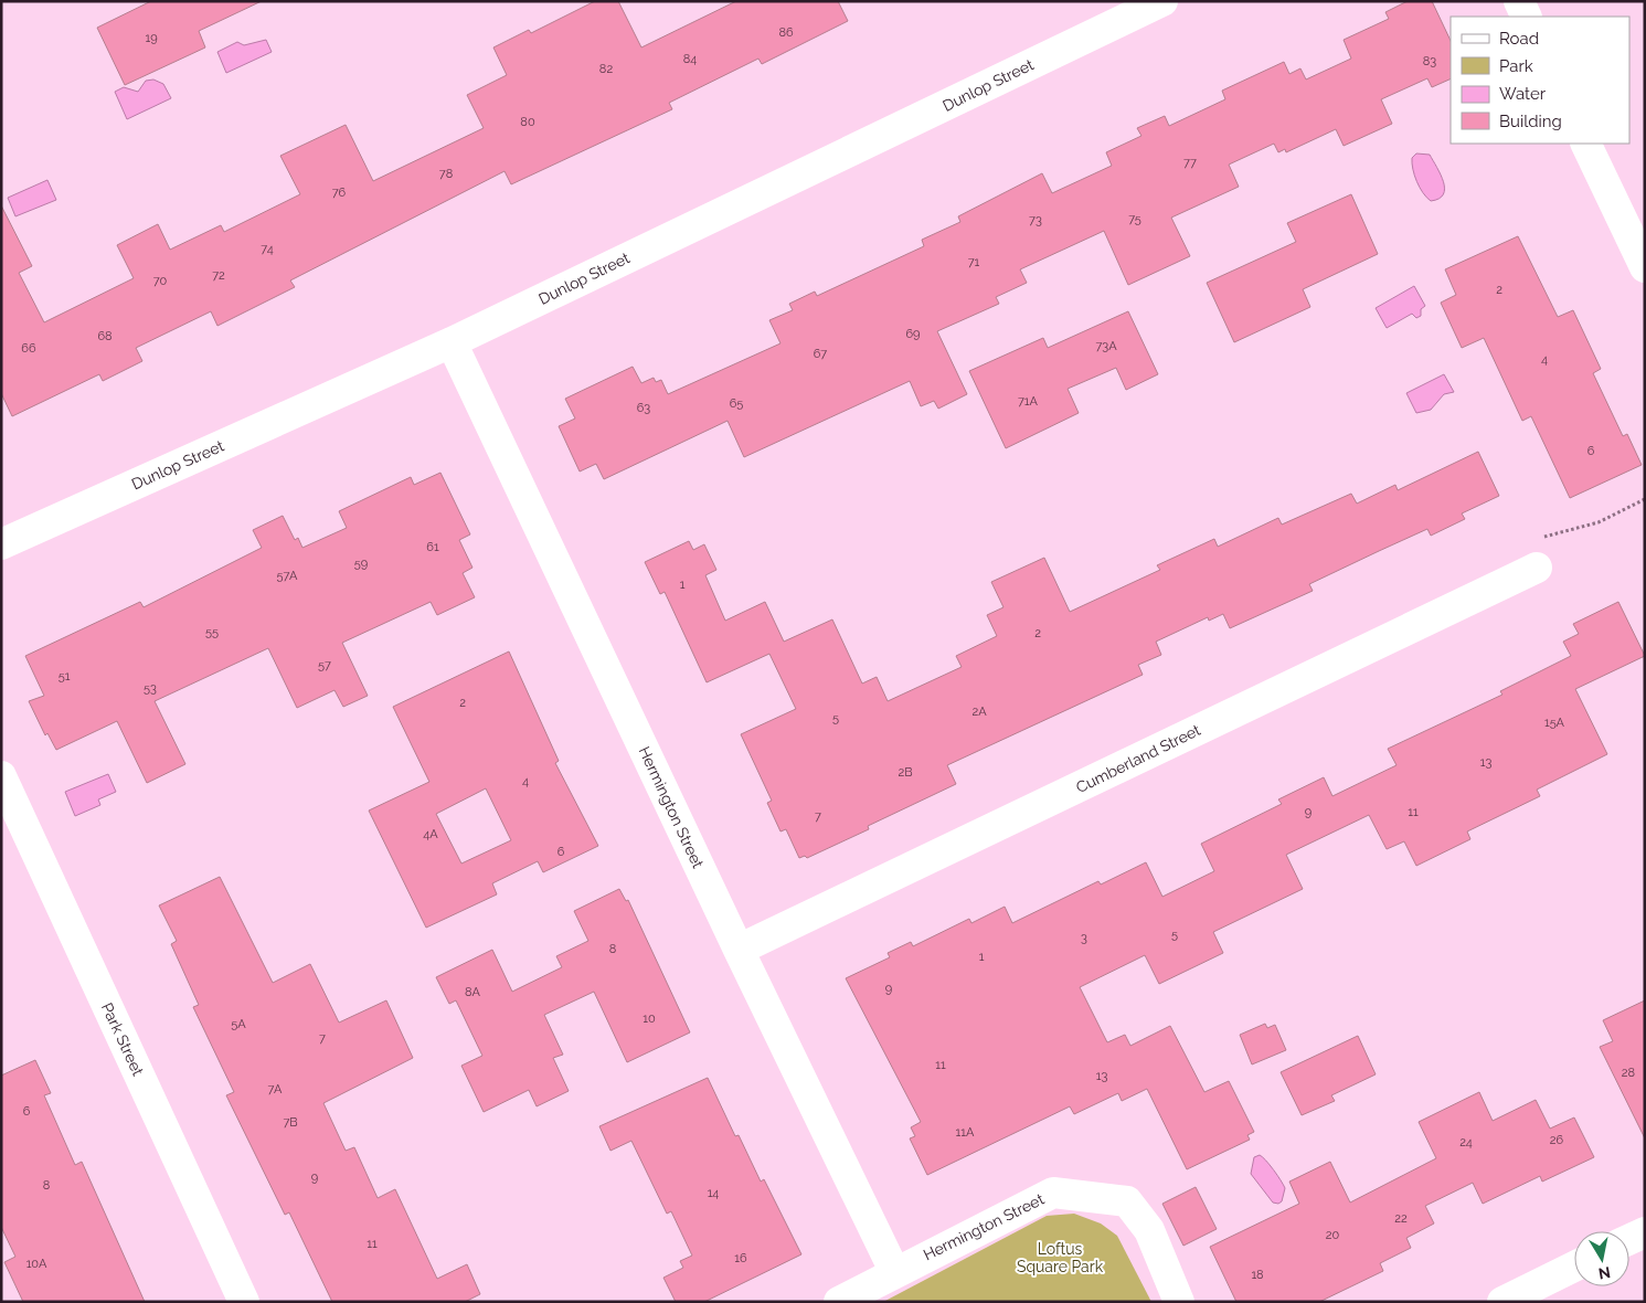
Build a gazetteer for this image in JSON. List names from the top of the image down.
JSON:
{
  "streets": {
    "street": [
      "Dunlop Street",
      "Cumberland Street",
      "Hermington Street",
      "Park Street"
    ]
  },
  "crossings": [
    ["Dunlop Street", "Hermington Street"],
    ["Cumberland Street", "Hermington Street"]
  ],
  "parks": ["Loftus Square Park"],
  "house_numbers": [
    "86",
    "19",
    "84",
    "83",
    "82",
    "80",
    "77",
    "78",
    "76",
    "75",
    "73",
    "74",
    "71",
    "72",
    "70",
    "2",
    "69",
    "68",
    "73A",
    "66",
    "67",
    "4",
    "71A",
    "65",
    "63",
    "6",
    "61",
    "59",
    "57A",
    "1",
    "55",
    "2",
    "57",
    "51",
    "53",
    "2",
    "2A",
    "5",
    "15A",
    "13",
    "2B",
    "4",
    "9",
    "11",
    "7",
    "4A",
    "6",
    "5",
    "3",
    "8",
    "1",
    "9",
    "8A",
    "10",
    "5A",
    "7",
    "11",
    "28",
    "13",
    "7A",
    "6",
    "7B",
    "11A",
    "26",
    "24",
    "9",
    "8",
    "14",
    "22",
    "20",
    "11",
    "16",
    "10A",
    "18"
  ],
  "legend": [
    "Road",
    "Park",
    "Water",
    "Building"
  ],
  "north": "bottom"
}
